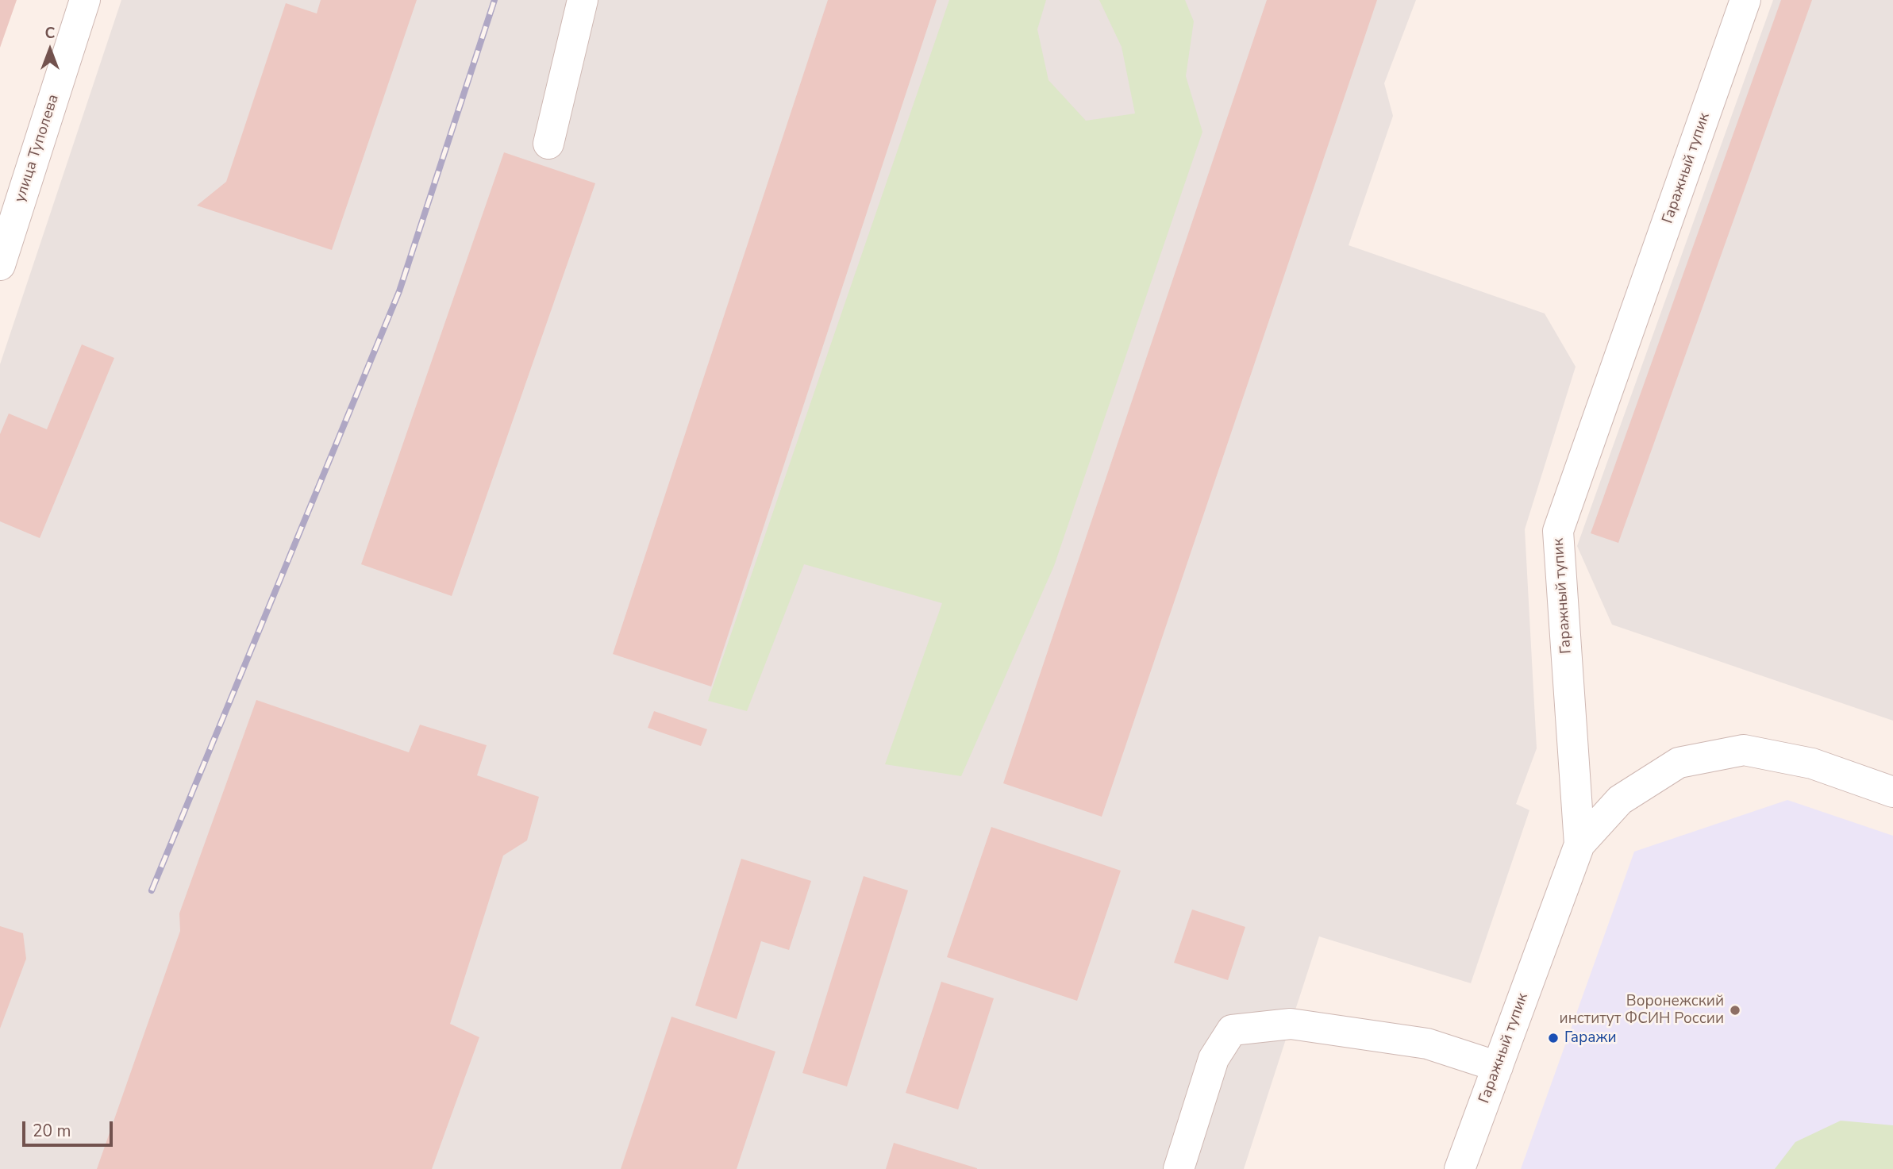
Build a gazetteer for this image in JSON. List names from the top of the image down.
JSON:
{
  "streets": {
    "street": ["улица Туполева", "Гаражный тупик"]
  },
  "places": ["Воронежский институт ФСИН России", "Гаражи"],
  "scale_bar": "20 m",
  "north": "top"
}
